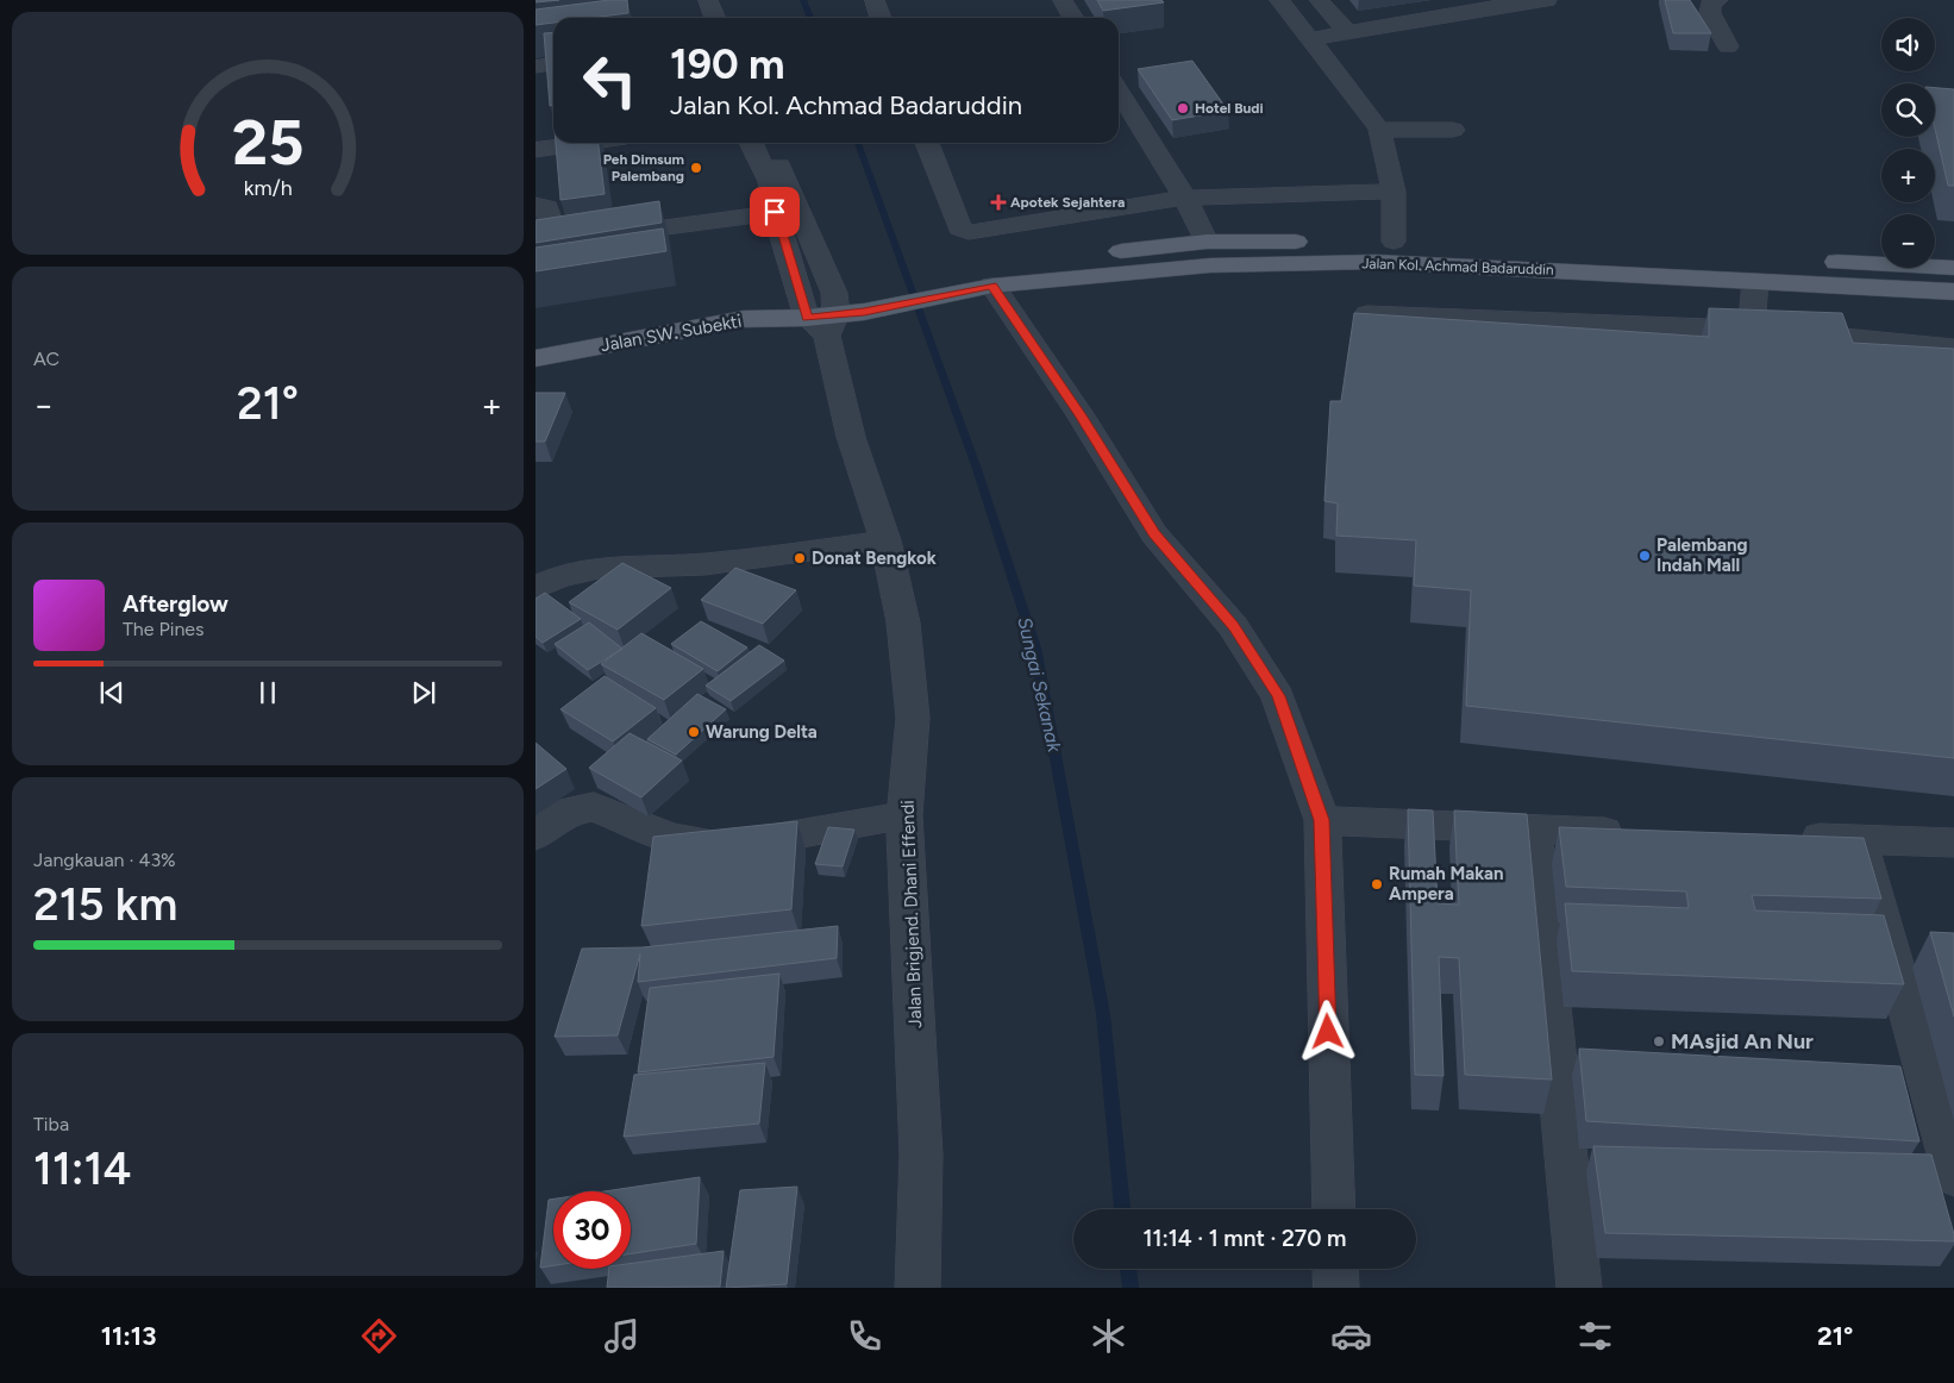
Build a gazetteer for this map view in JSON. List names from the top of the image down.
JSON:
{
  "streets": {
    "main road": ["Jalan Kol. Achmad Badaruddin", "Jalan SW. Subekti"],
    "street": ["Jalan Brigjend. Dhani Effendi"]
  },
  "crossings": [
    ["Jalan Kol. Achmad Badaruddin", "Jalan SW. Subekti"],
    ["Jalan SW. Subekti", "Jalan Brigjend. Dhani Effendi"]
  ],
  "water": ["Sungai Sekanak"],
  "places": {
    "other": [
      "Hotel Budi",
      "Peh Dimsum Palembang",
      "Palembang Indah Mall",
      "Donat Bengkok",
      "Warung Delta",
      "Rumah Makan Ampera",
      "MAsjid An Nur"
    ],
    "health": ["Apotek Sejahtera"]
  },
  "page": {
    "map_buttons": ["+", "−"],
    "turn": ["190 m", "Jalan Kol. Achmad Badaruddin"],
    "tile": [
      "AC",
      ["Jangkauan · 43%", "215 km"],
      ["Tiba", "11:14"]
    ],
    "heat": ["−", "21°", "+"],
    "song": ["Afterglow", "The Pines"],
    "limit": "30",
    "trip": "11:14 · 1 mnt · 270 m",
    "tabs": ["11:13", "21°"],
    "gauge": ["25", "km/h"]
  }
}
